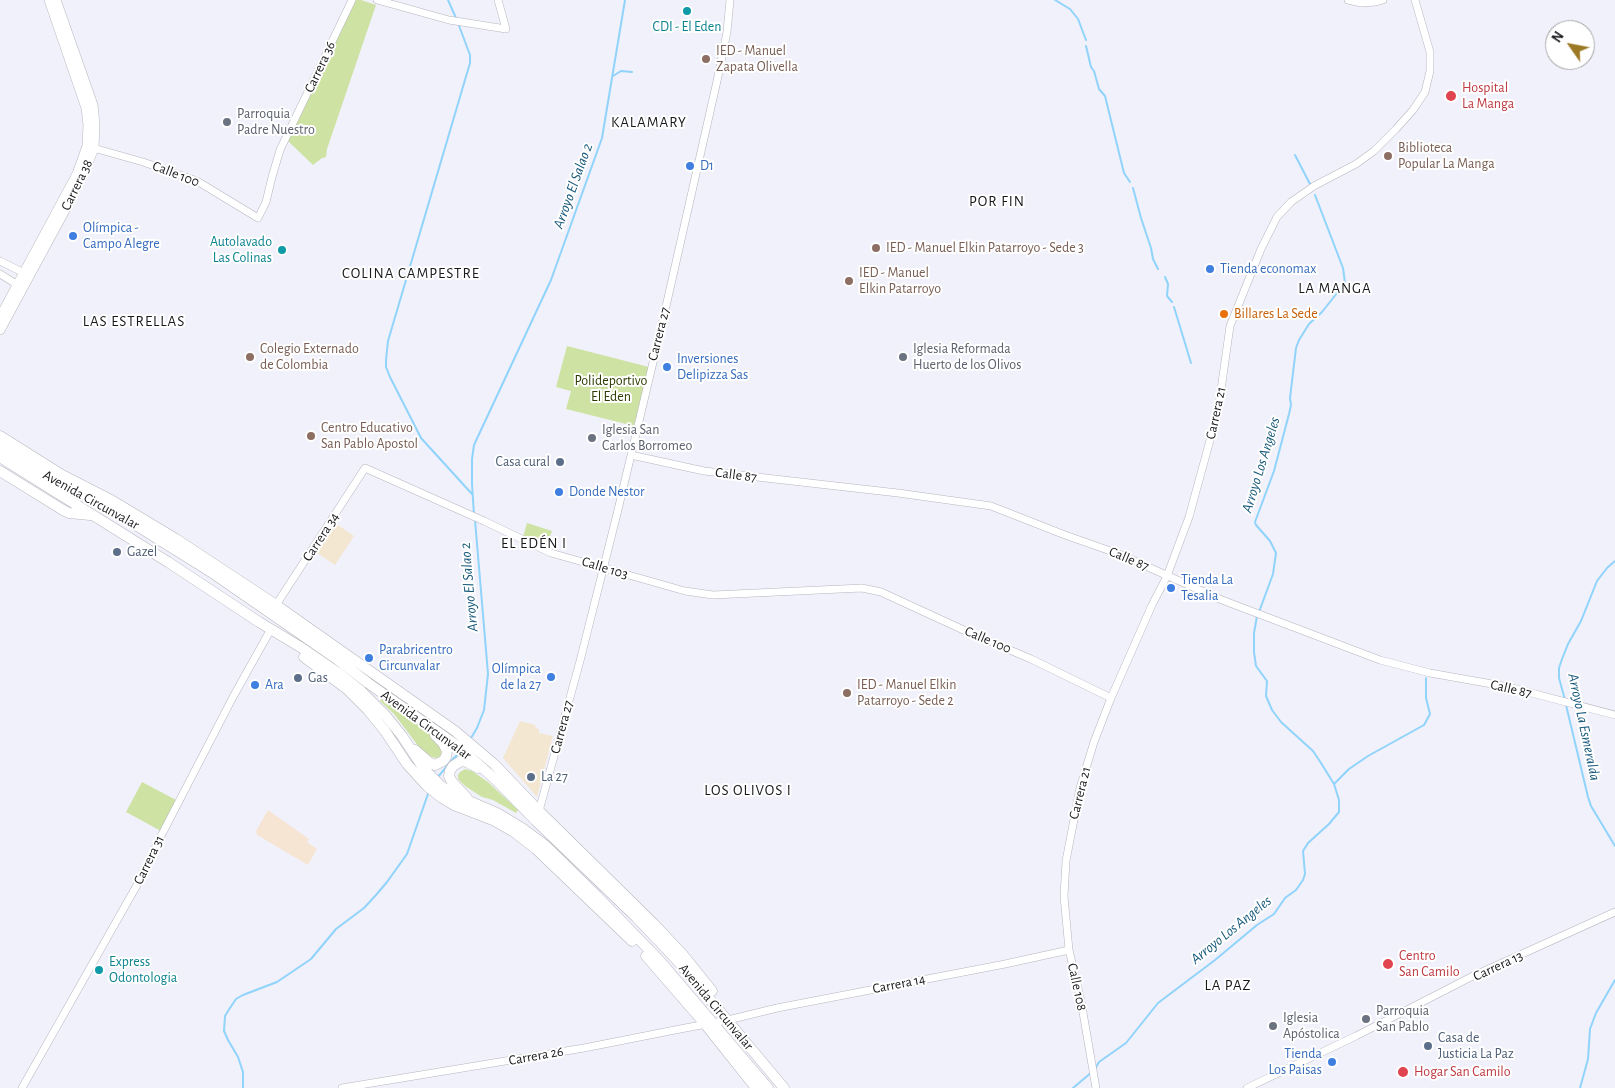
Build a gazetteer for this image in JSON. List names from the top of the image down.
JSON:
{
  "streets": {
    "highway": ["Avenida Circunvalar"],
    "main road": ["Carrera 38"],
    "street": [
      "Carrera 36",
      "Calle 100",
      "Carrera 27",
      "Carrera 21",
      "Calle 87",
      "Carrera 34",
      "Calle 103",
      "Carrera 31",
      "Carrera 13",
      "Carrera 14",
      "Calle 108",
      "Carrera 26"
    ]
  },
  "crossings": [
    ["Carrera 36", "Calle 100"],
    ["Calle 100", "Carrera 38"],
    ["Calle 100", "Carrera 21"],
    ["Calle 100", "Calle 103"],
    ["Carrera 27", "Calle 87"],
    ["Carrera 27", "Calle 103"],
    ["Carrera 21", "Calle 87"],
    ["Carrera 21", "Calle 108"],
    ["Avenida Circunvalar", "Carrera 31"],
    ["Avenida Circunvalar", "Carrera 14"],
    ["Avenida Circunvalar", "Carrera 26"],
    ["Carrera 34", "Calle 103"],
    ["Carrera 14", "Calle 108"],
    ["Carrera 14", "Carrera 26"]
  ],
  "districts": [
    "KALAMARY",
    "POR FIN",
    "COLINA CAMPESTRE",
    "LA MANGA",
    "LAS ESTRELLAS",
    "EL EDÉN I",
    "LOS OLIVOS I",
    "LA PAZ"
  ],
  "water": ["Arroyo El Salao 2", "Arroyo Los Angeles", "Arroyo La Esmeralda"],
  "parks": ["Polideportivo El Eden"],
  "places": [
    "CDI - El Eden",
    "IED - Manuel Zapata Olivella",
    "Hospital La Manga",
    "Parroquia Padre Nuestro",
    "Biblioteca Popular La Manga",
    "D1",
    "Olímpica - Campo Alegre",
    "IED - Manuel Elkin Patarroyo - Sede 3",
    "Autolavado Las Colinas",
    "Tienda economax",
    "IED - Manuel Elkin Patarroyo",
    "Billares La Sede",
    "Colegio Externado de Colombia",
    "Iglesia Reformada Huerto de los Olivos",
    "Inversiones Delipizza Sas",
    "Centro Educativo San Pablo Apostol",
    "Iglesia San Carlos Borromeo",
    "Casa cural",
    "Donde Nestor",
    "Gazel",
    "Tienda La Tesalia",
    "Parabricentro Circunvalar",
    "Olímpica de la 27",
    "Gas",
    "Ara",
    "IED - Manuel Elkin Patarroyo - Sede 2",
    "La 27",
    "Centro San Camilo",
    "Express Odontologia",
    "Parroquia San Pablo",
    "Iglesia Apóstolica",
    "Casa de Justicia La Paz",
    "Tienda Los Paisas",
    "Hogar San Camilo"
  ],
  "north": "top left"
}
